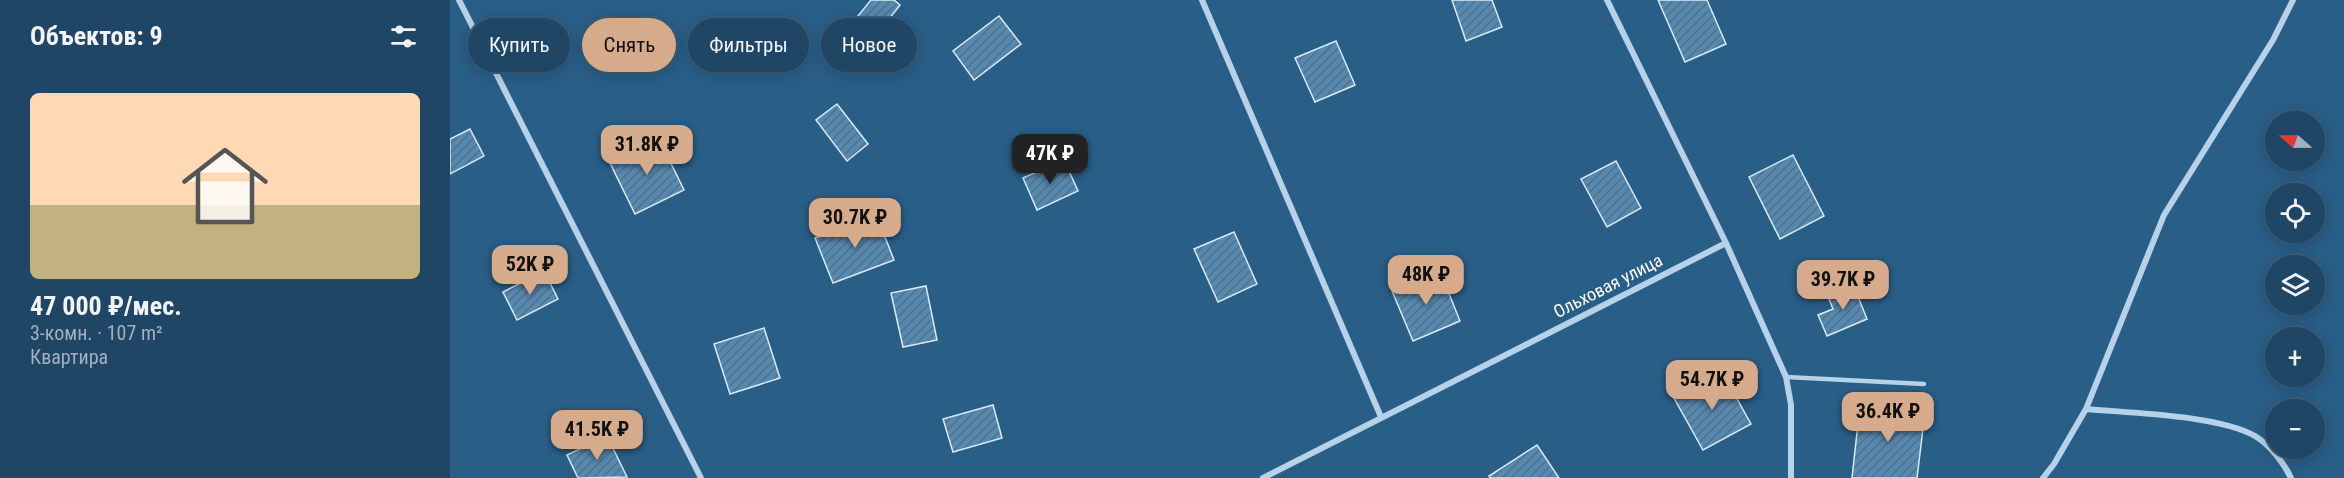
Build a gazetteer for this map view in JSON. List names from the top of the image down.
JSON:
{
  "streets": {
    "street": ["Ольховая улица"]
  },
  "north": "left",
  "page": {
    "heading": "Объектов: 9",
    "chip": [
      "Купить",
      "Снять",
      "Фильтры",
      "Новое"
    ],
    "list": [
      {
        "name": "47 000 ₽/мес.",
        "note": "3-комн. · 107 m² · Квартира"
      }
    ],
    "map_buttons": ["+", "−"],
    "price": [
      "31.8K ₽",
      "47K ₽",
      "30.7K ₽",
      "52K ₽",
      "48K ₽",
      "39.7K ₽",
      "54.7K ₽",
      "36.4K ₽",
      "41.5K ₽"
    ]
  }
}
